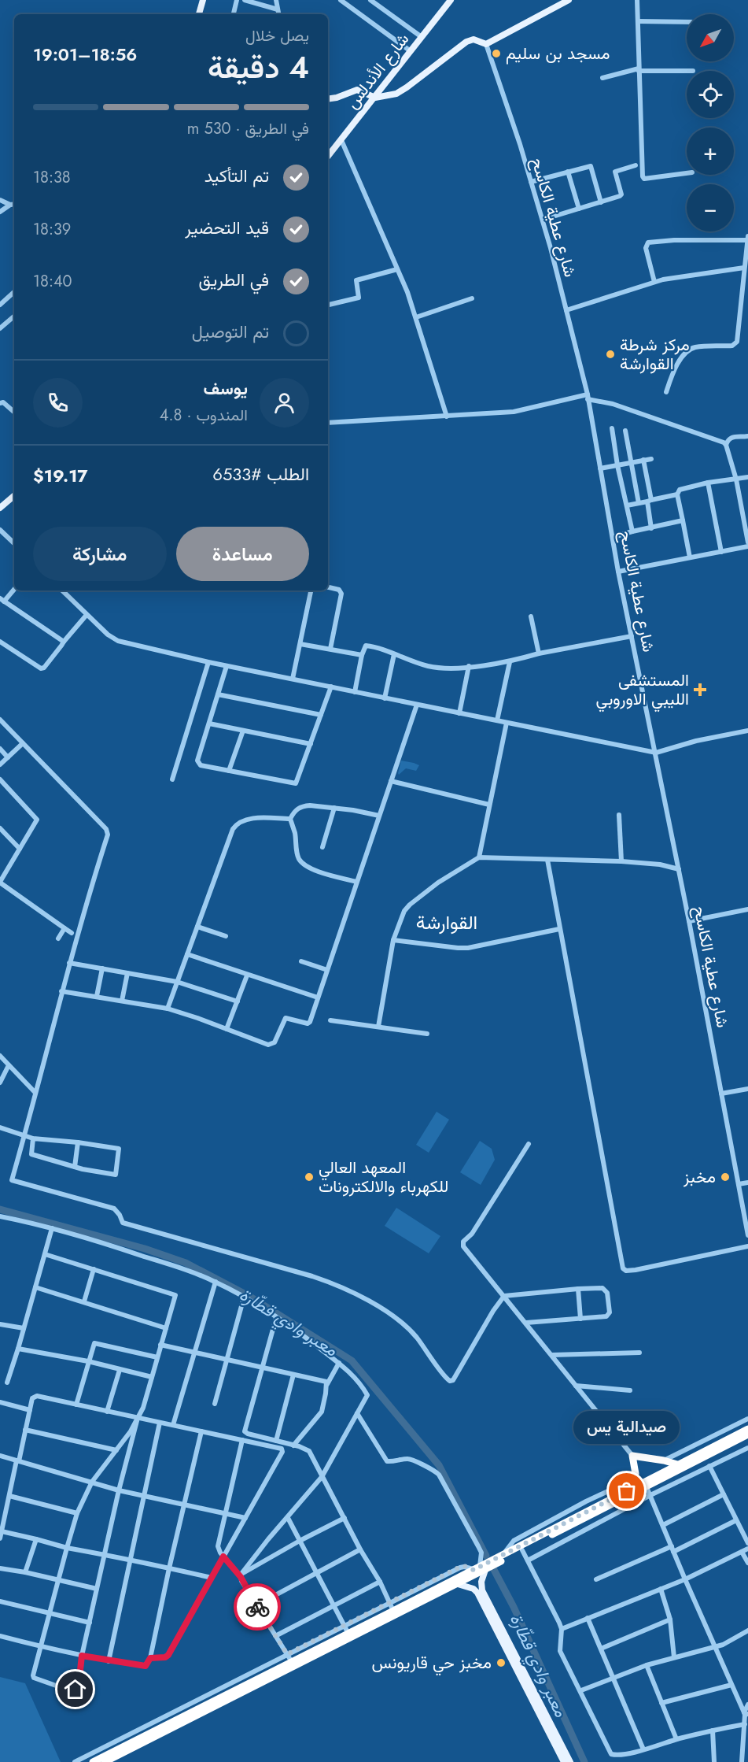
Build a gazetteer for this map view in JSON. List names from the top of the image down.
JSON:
{
  "streets": {
    "main road": ["شارع الأندلس"],
    "street": ["شارع عطية الكاسح"]
  },
  "districts": ["القوارشة"],
  "water": ["معبر وادي قطّارة"],
  "places": {
    "other": [
      "مسجد بن سليم",
      "مركز شرطة القوارشة",
      "المعهد العالي للكهرباء والالكترونات",
      "مخبز",
      "صيدالية يس",
      "مخبز حي قاريونس"
    ],
    "health": ["المستشفی الليبي الاوروبي"]
  },
  "north": "bottom left",
  "page": {
    "map_buttons": ["+", "−"],
    "heading": ["4 دقيقة", "يصل خلال", "18:56–19:01"],
    "panel": [
      "يوسف",
      "المندوب · 4.8",
      "الطلب #6533",
      "$19.17"
    ],
    "bar": "في الطريق · 530 m",
    "list": [
      ["تم التأكيد", "18:38"],
      ["قيد التحضير", "18:39"],
      ["في الطريق", "18:40"],
      "تم التوصيل"
    ],
    "buttons": ["مساعدة", "مشاركة"],
    "bubble": "صيدالية يس"
  }
}
